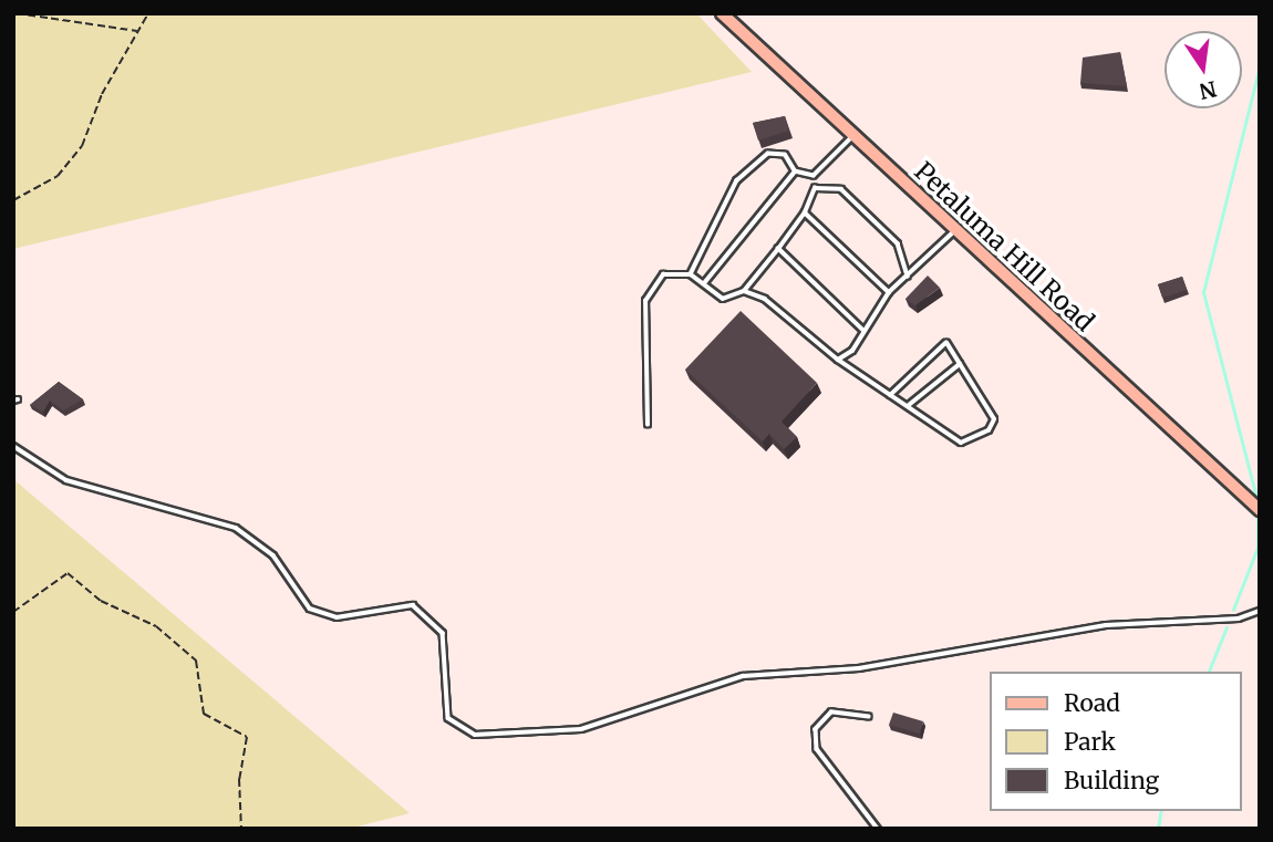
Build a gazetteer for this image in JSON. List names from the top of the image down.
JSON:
{
  "streets": {
    "main road": ["Petaluma Hill Road"]
  },
  "legend": ["Road", "Park", "Building"],
  "north": "bottom"
}
